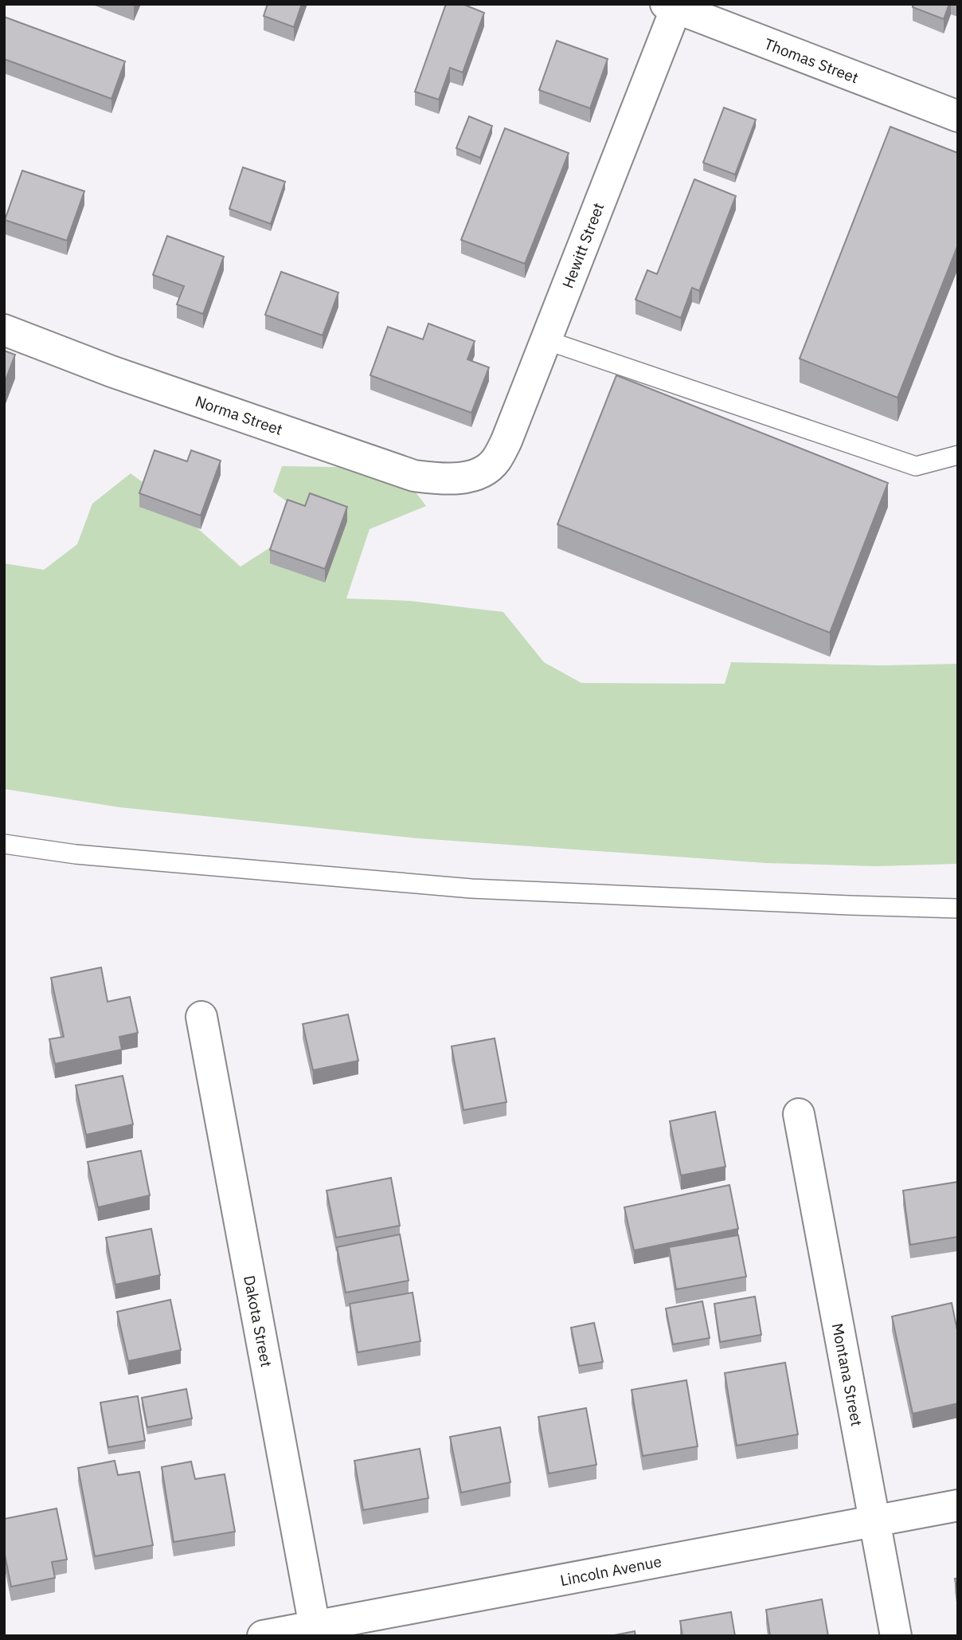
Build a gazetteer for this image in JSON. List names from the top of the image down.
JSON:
{
  "streets": {
    "street": [
      "Thomas Street",
      "Hewitt Street",
      "Norma Street",
      "Dakota Street",
      "Montana Street",
      "Lincoln Avenue"
    ]
  },
  "crossings": [
    ["Thomas Street", "Hewitt Street"],
    ["Hewitt Street", "Norma Street"],
    ["Dakota Street", "Lincoln Avenue"],
    ["Montana Street", "Lincoln Avenue"]
  ]
}
